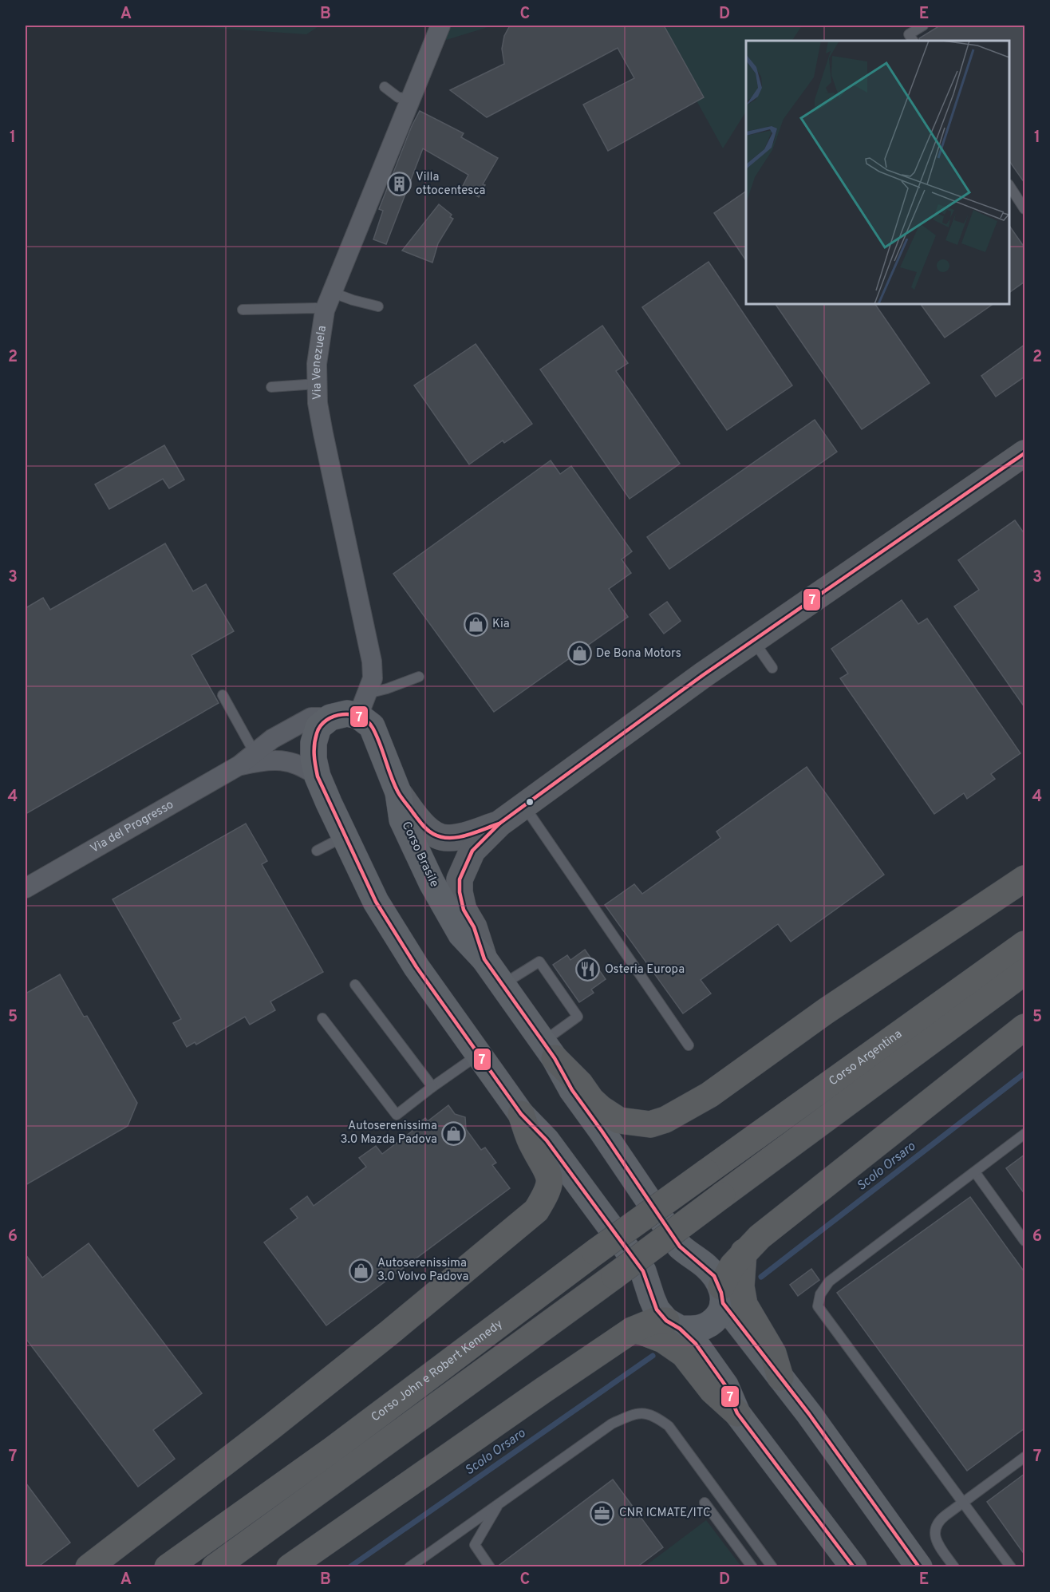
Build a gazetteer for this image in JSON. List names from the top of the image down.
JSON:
{
  "streets": {
    "highway": ["Corso Argentina", "Corso John e Robert Kennedy"],
    "main road": ["Corso Brasile"],
    "street": ["Via Venezuela", "Via del Progresso"]
  },
  "crossings": [
    ["Via Venezuela", "Corso Brasile"],
    ["Corso Argentina", "Corso John e Robert Kennedy"]
  ],
  "water": ["Scolo Orsaro"],
  "places": {
    "building": ["Villa ottocentesca"],
    "shop": [
      "Kia",
      "De Bona Motors",
      "Autoserenissima 3.0 Mazda Padova",
      "Autoserenissima 3.0 Volvo Padova"
    ],
    "restaurant": ["Osteria Europa"],
    "office": ["CNR ICMATE/ITC"]
  },
  "lines": ["transit line 7"],
  "grid": {
    "columns": [
      "A",
      "B",
      "C",
      "D",
      "E"
    ],
    "rows": [
      "1",
      "2",
      "3",
      "4",
      "5",
      "6",
      "7"
    ]
  }
}
